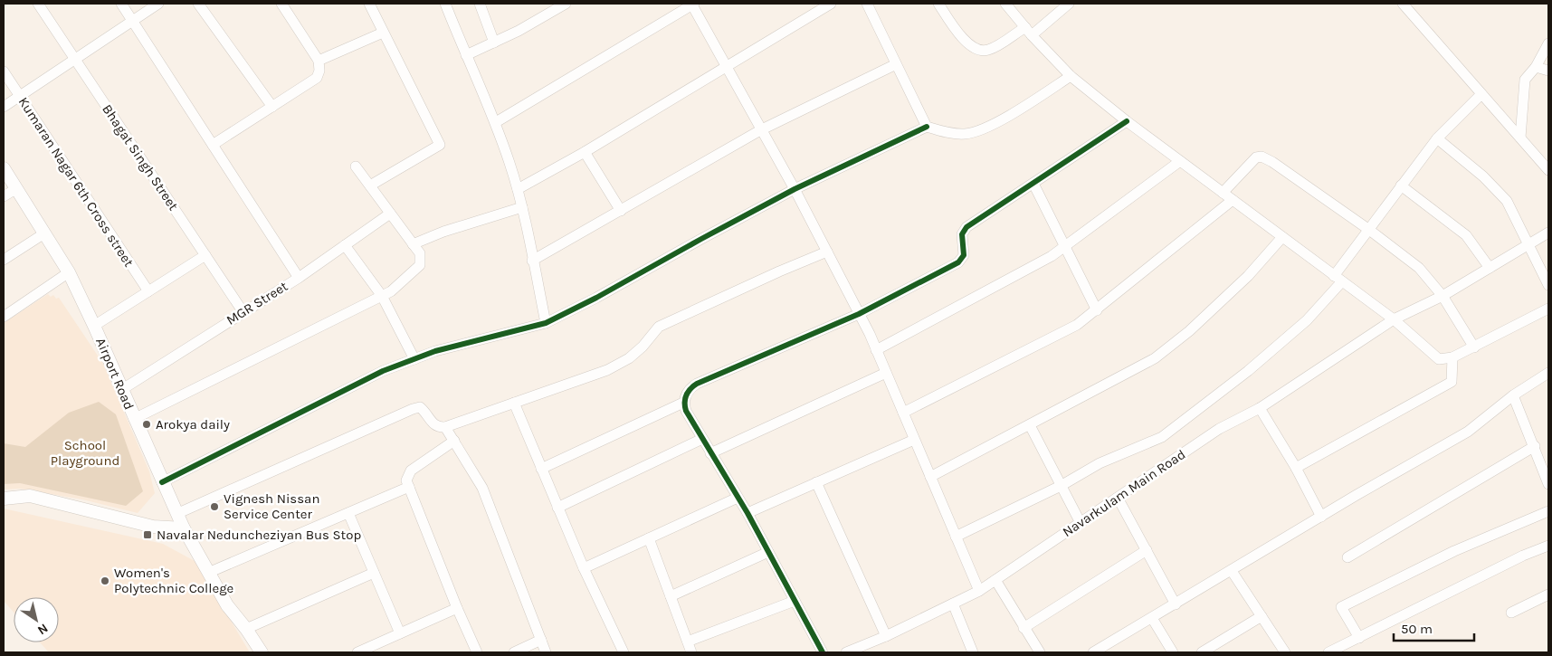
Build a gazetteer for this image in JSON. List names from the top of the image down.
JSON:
{
  "streets": {
    "street": [
      "Bhagat Singh Street",
      "Kumaran Nagar 6th Cross street",
      "MGR Street",
      "Airport Road",
      "Navarkulam Main Road"
    ]
  },
  "crossings": [
    ["Bhagat Singh Street", "MGR Street"],
    ["MGR Street", "Airport Road"]
  ],
  "parks": ["School Playground"],
  "places": {
    "other": ["Arokya daily", "Vignesh Nissan Service Center", "Women's Polytechnic College"],
    "transit": ["Navalar Neduncheziyan Bus Stop"]
  },
  "scale_bar": "50 m",
  "north": "bottom right"
}
